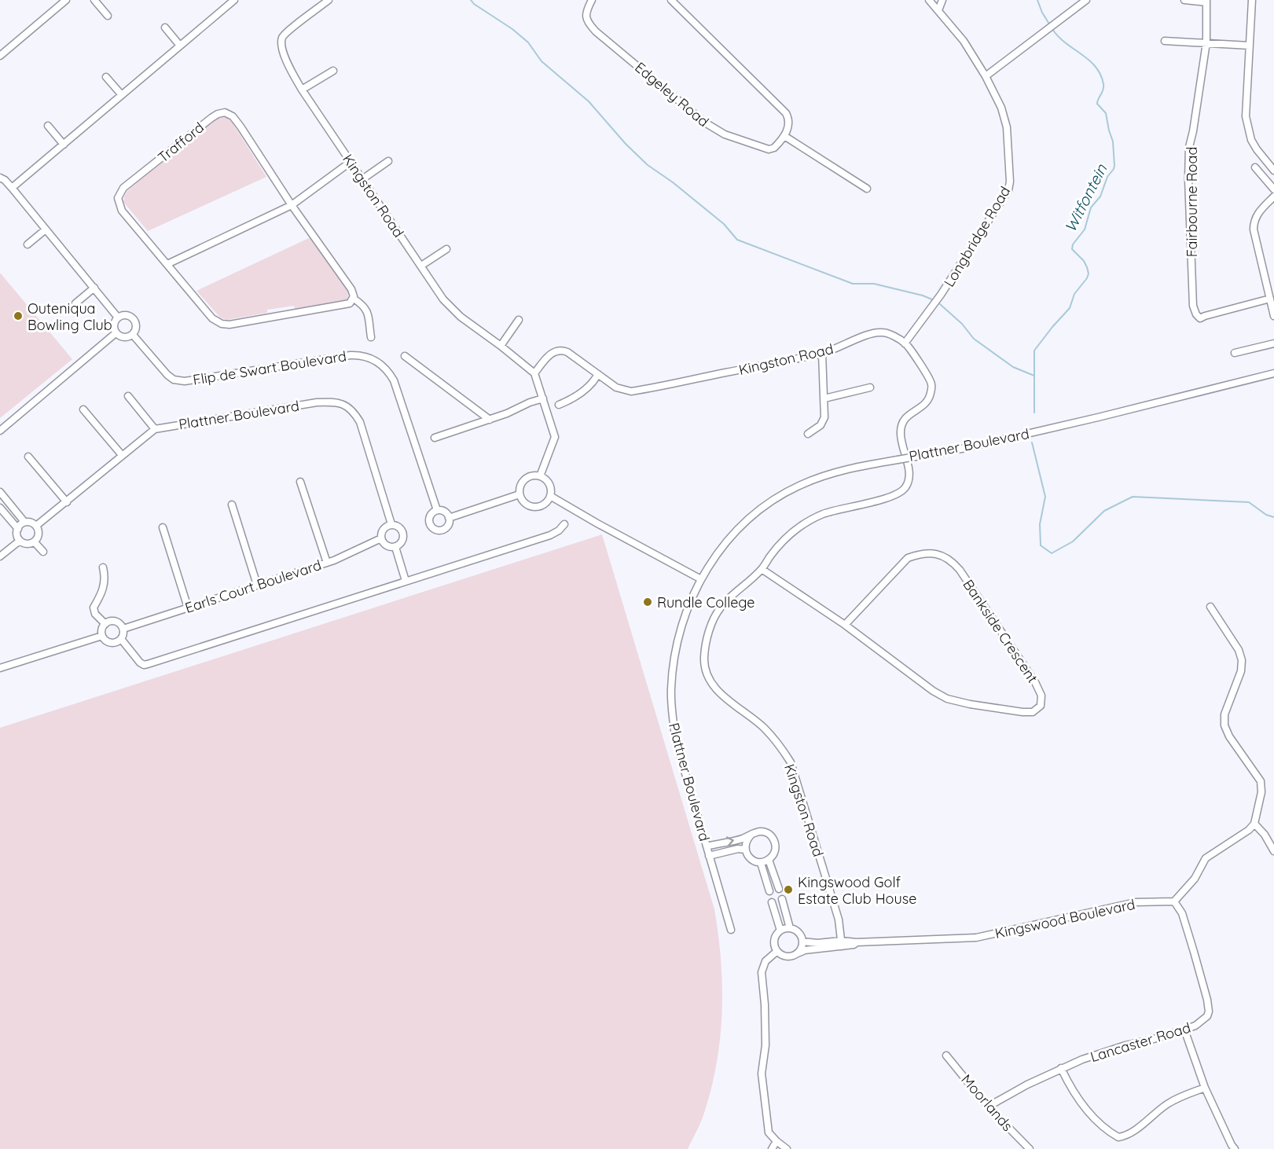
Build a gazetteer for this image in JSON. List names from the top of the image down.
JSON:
{
  "streets": {
    "street": [
      "Edgeley Road",
      "Trafford",
      "Kingston Road",
      "Fairbourne Road",
      "Longbridge Road",
      "Flip de Swart Boulevard",
      "Plattner Boulevard",
      "Earls Court Boulevard",
      "Bankside Crescent",
      "Kingswood Boulevard",
      "Lancaster Road",
      "Moorlands"
    ]
  },
  "crossings": [
    ["Kingston Road", "Longbridge Road"],
    ["Kingston Road", "Bankside Crescent"],
    ["Kingston Road", "Kingswood Boulevard"],
    ["Plattner Boulevard", "Earls Court Boulevard"],
    ["Kingswood Boulevard", "Lancaster Road"],
    ["Lancaster Road", "Moorlands"]
  ],
  "water": ["Witfontein"],
  "places": ["Outeniqua Bowling Club", "Rundle College", "Kingswood Golf Estate Club House"]
}
